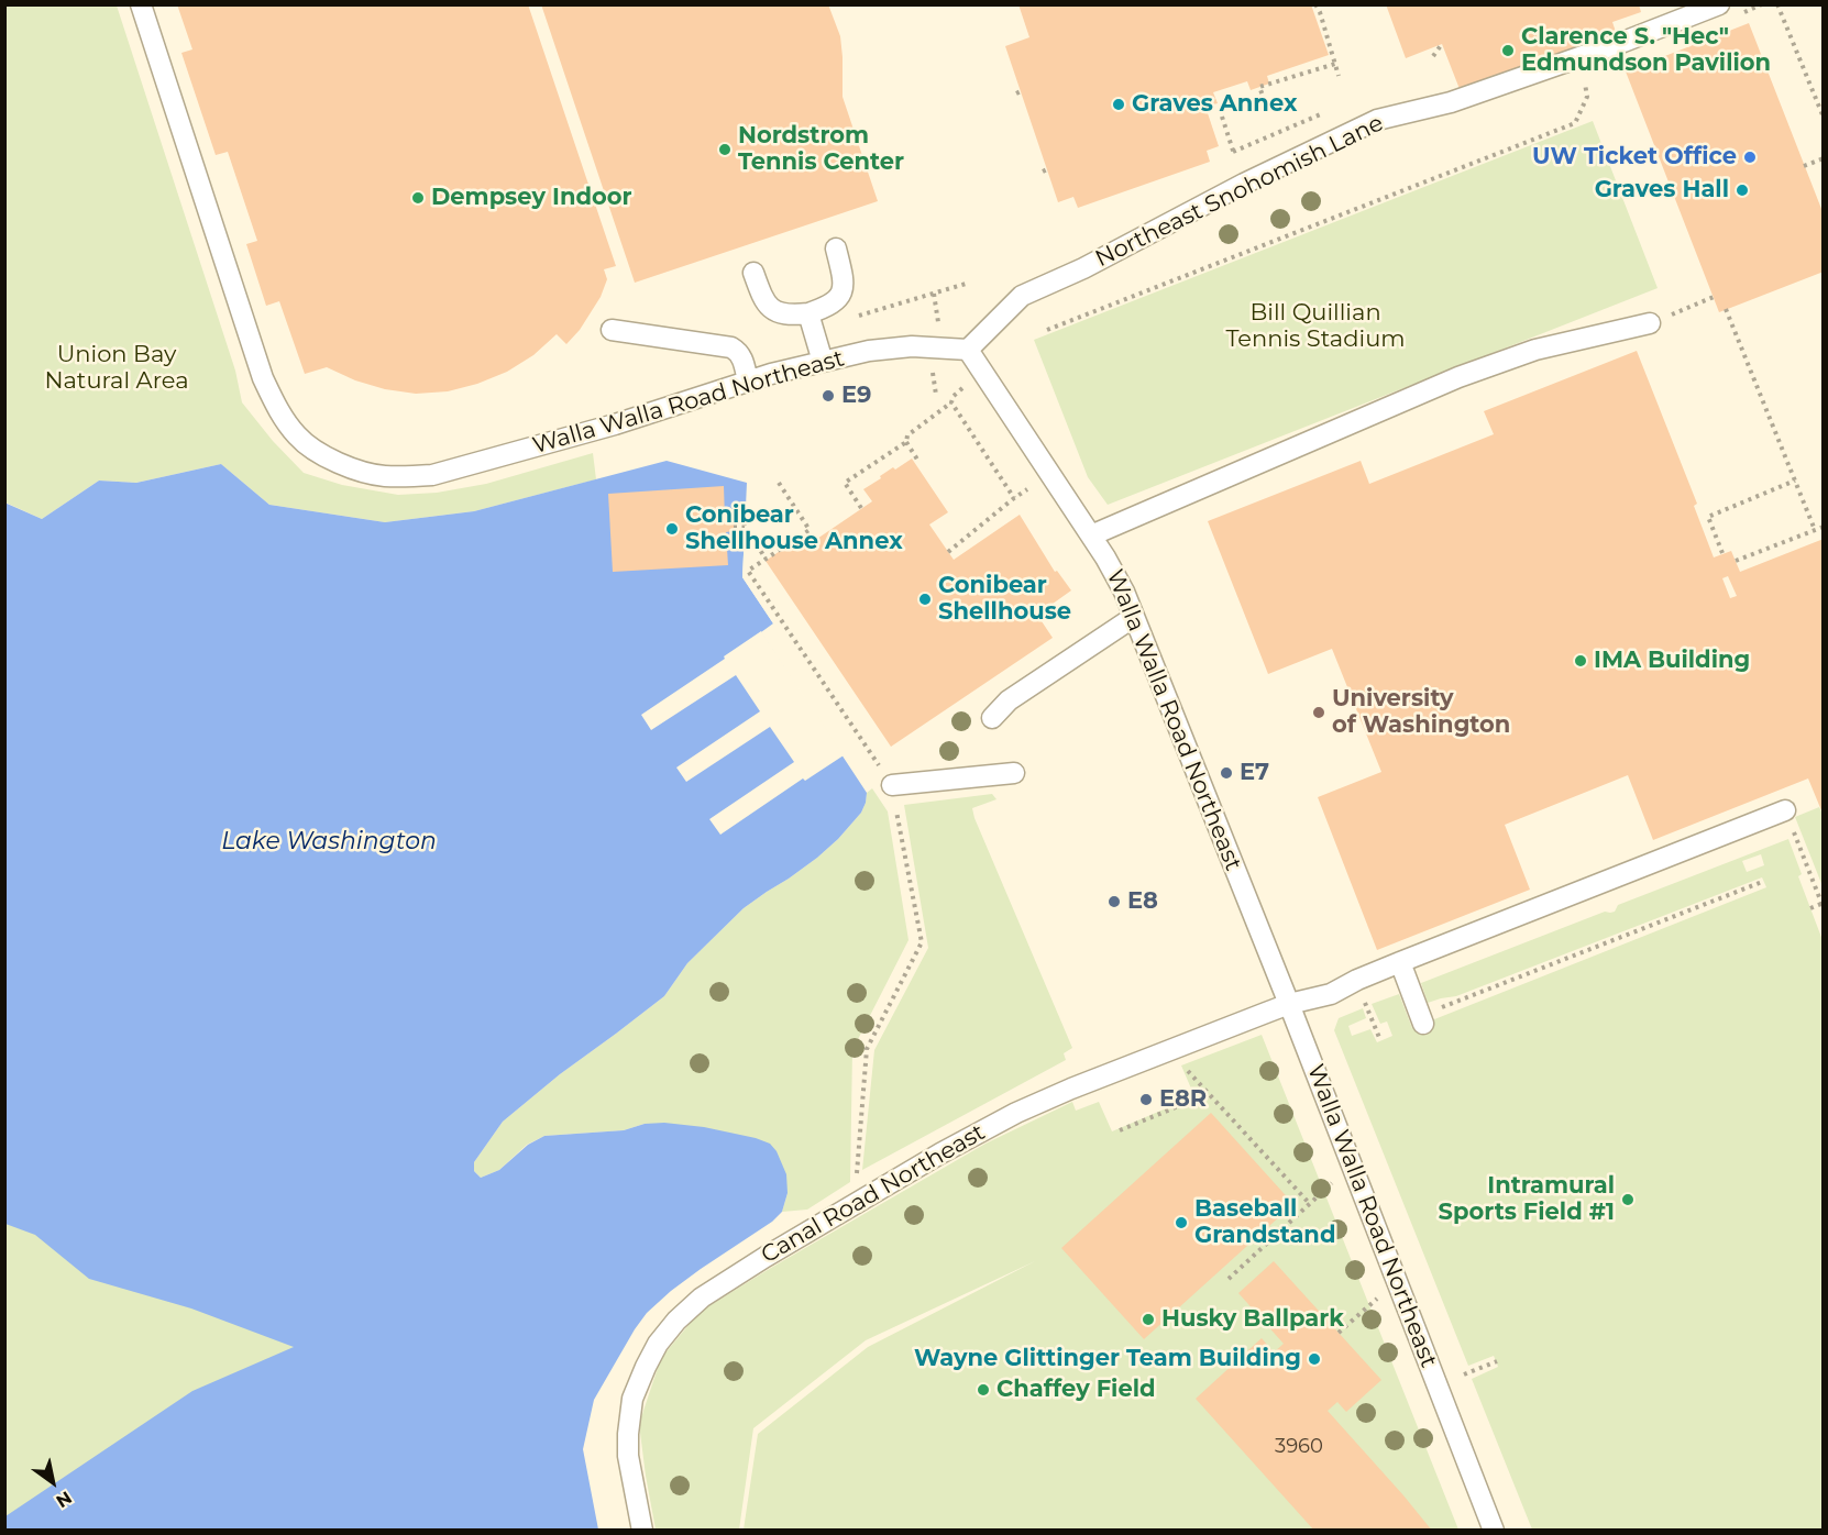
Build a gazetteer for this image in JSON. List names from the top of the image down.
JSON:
{
  "streets": {
    "lane": ["Northeast Snohomish Lane", "Walla Walla Road Northeast", "Canal Road Northeast"]
  },
  "crossings": [
    ["Northeast Snohomish Lane", "Walla Walla Road Northeast"],
    ["Walla Walla Road Northeast", "Canal Road Northeast"]
  ],
  "water": ["Lake Washington"],
  "parks": ["Bill Quillian Tennis Stadium", "Union Bay Natural Area"],
  "places": [
    "Clarence S. \"Hec\" Edmundson Pavilion",
    "Graves Annex",
    "Nordstrom Tennis Center",
    "UW Ticket Office",
    "Graves Hall",
    "Dempsey Indoor",
    "E9",
    "Conibear Shellhouse Annex",
    "Conibear Shellhouse",
    "IMA Building",
    "University of Washington",
    "E7",
    "E8",
    "E8R",
    "Intramural Sports Field #1",
    "Baseball Grandstand",
    "Husky Ballpark",
    "Wayne Glittinger Team Building",
    "Chaffey Field"
  ],
  "house_numbers": ["3960"],
  "north": "bottom right"
}
